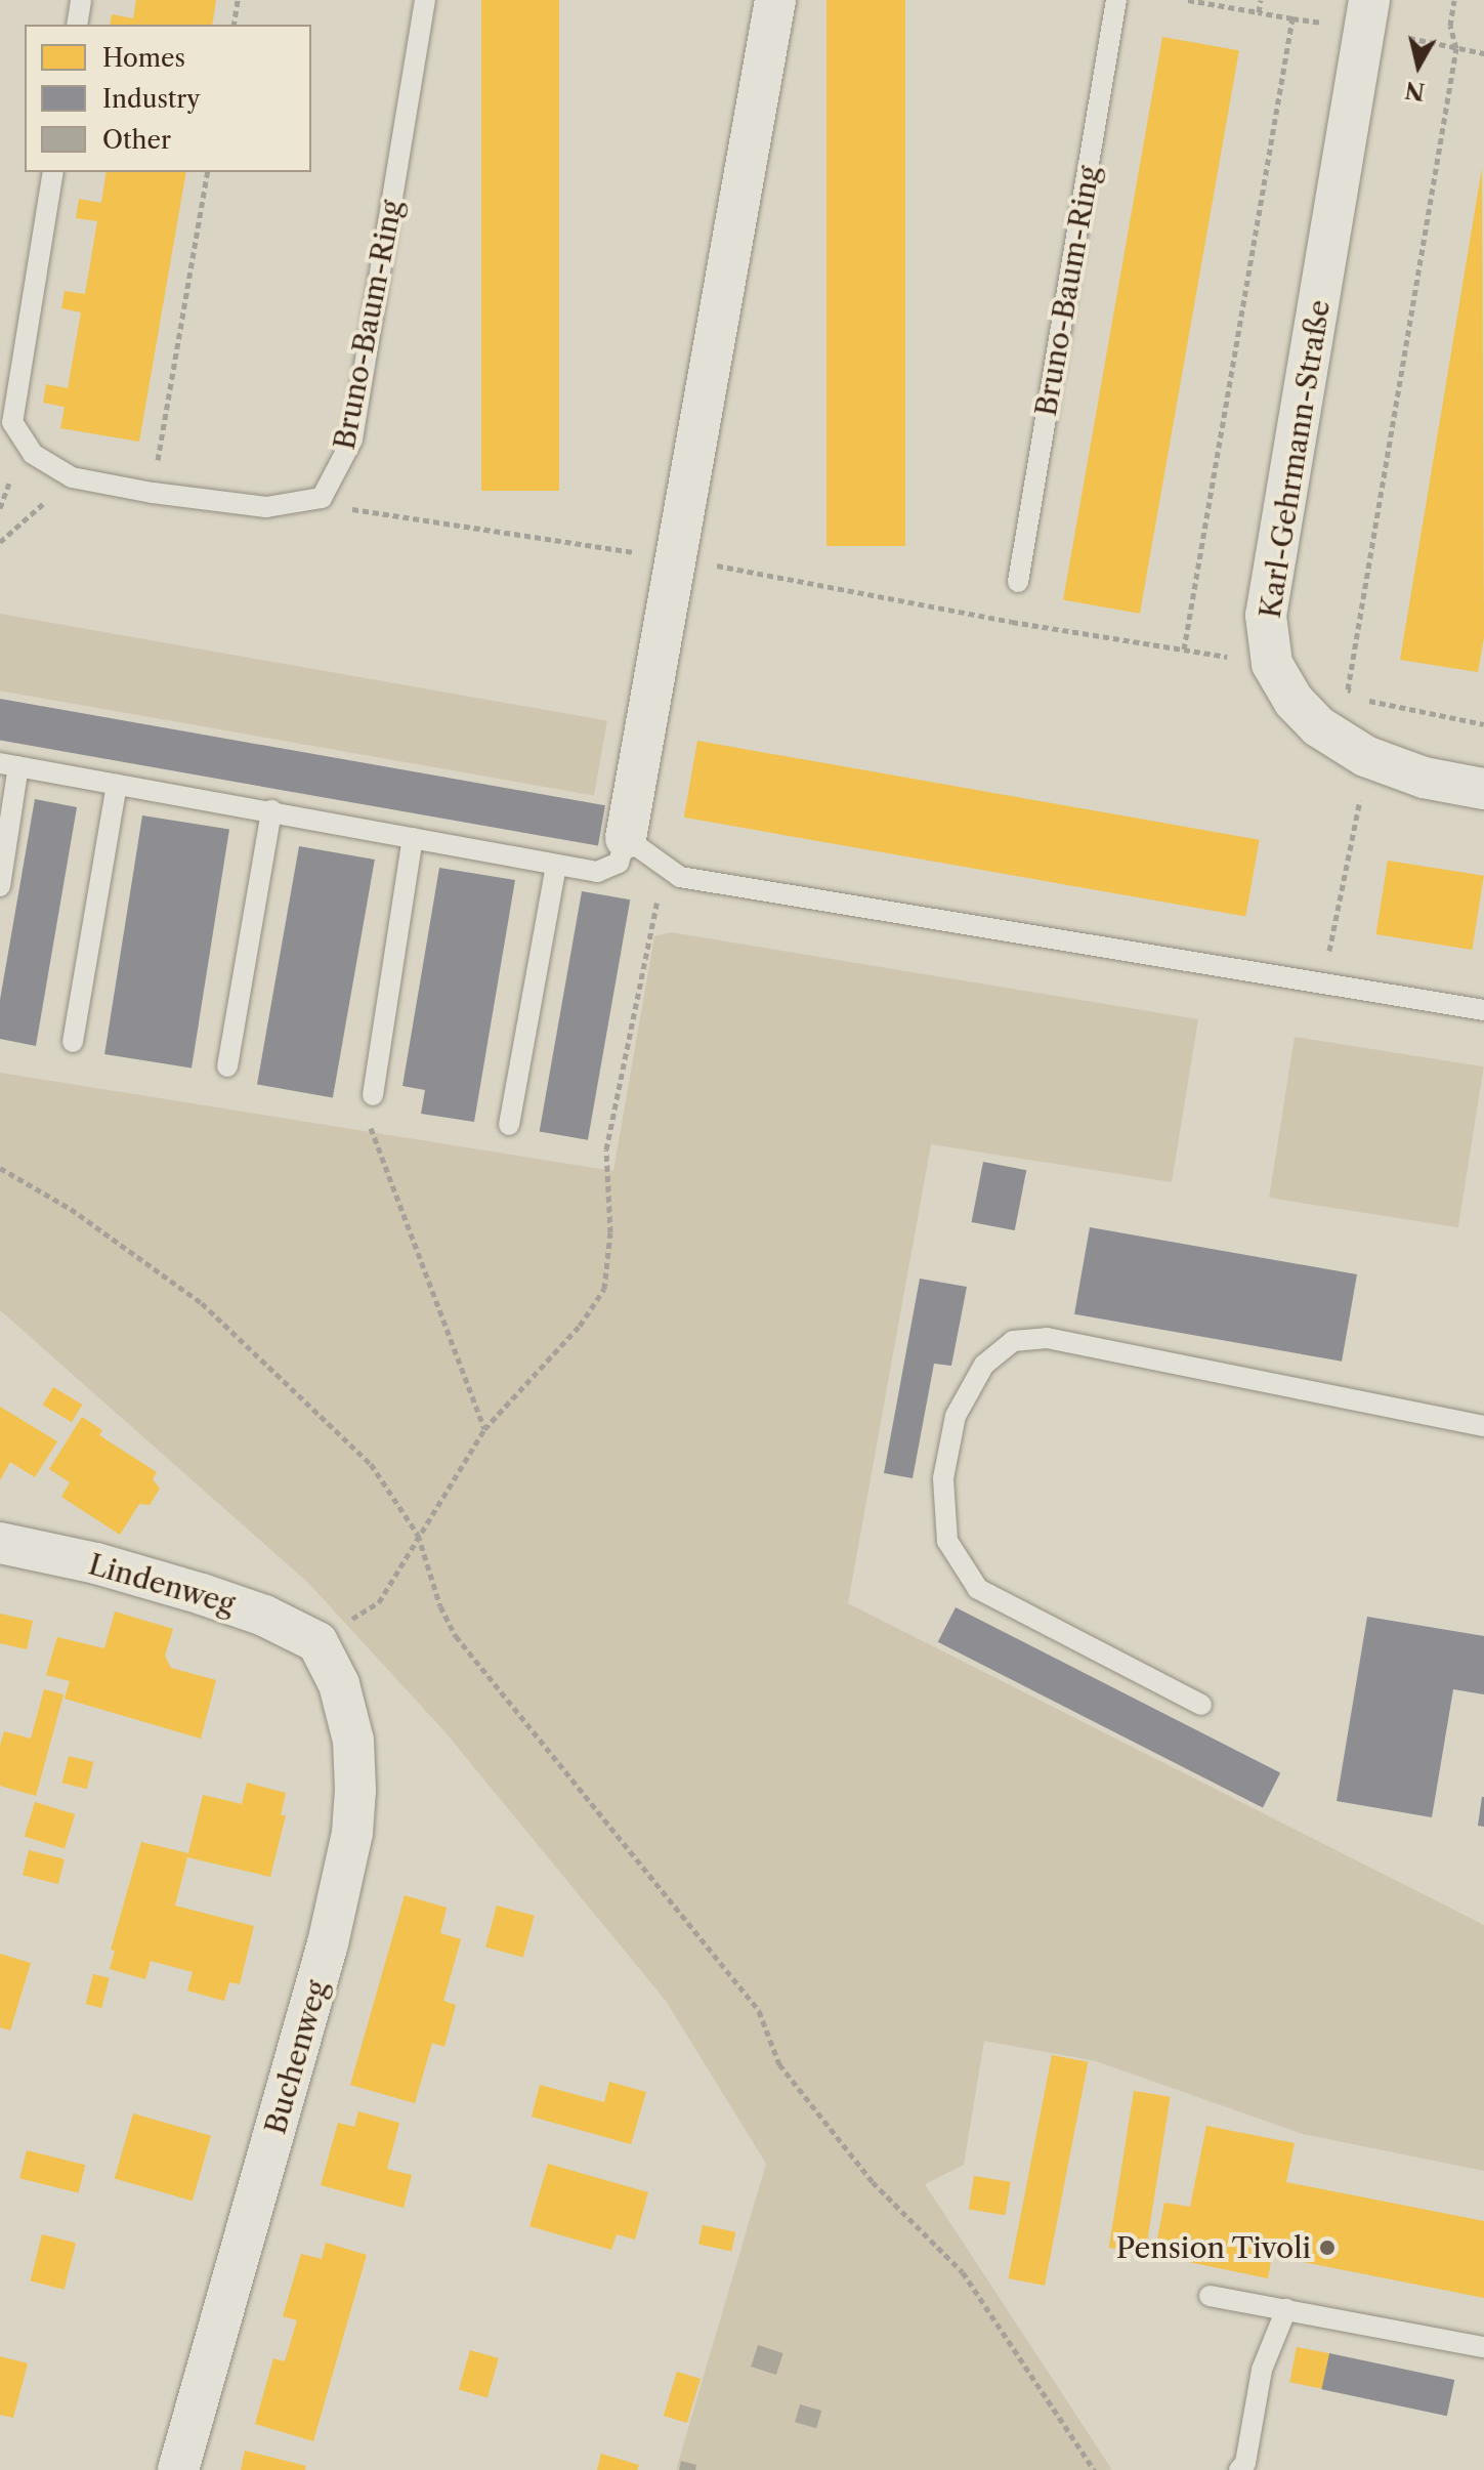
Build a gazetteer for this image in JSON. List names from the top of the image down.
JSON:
{
  "streets": {
    "street": ["Karl-Gehrmann-Straße", "Lindenweg", "Buchenweg"],
    "lane": ["Bruno-Baum-Ring"]
  },
  "crossings": [
    ["Lindenweg", "Buchenweg"]
  ],
  "places": ["Pension Tivoli"],
  "legend": ["Homes", "Industry", "Other"],
  "north": "bottom"
}
